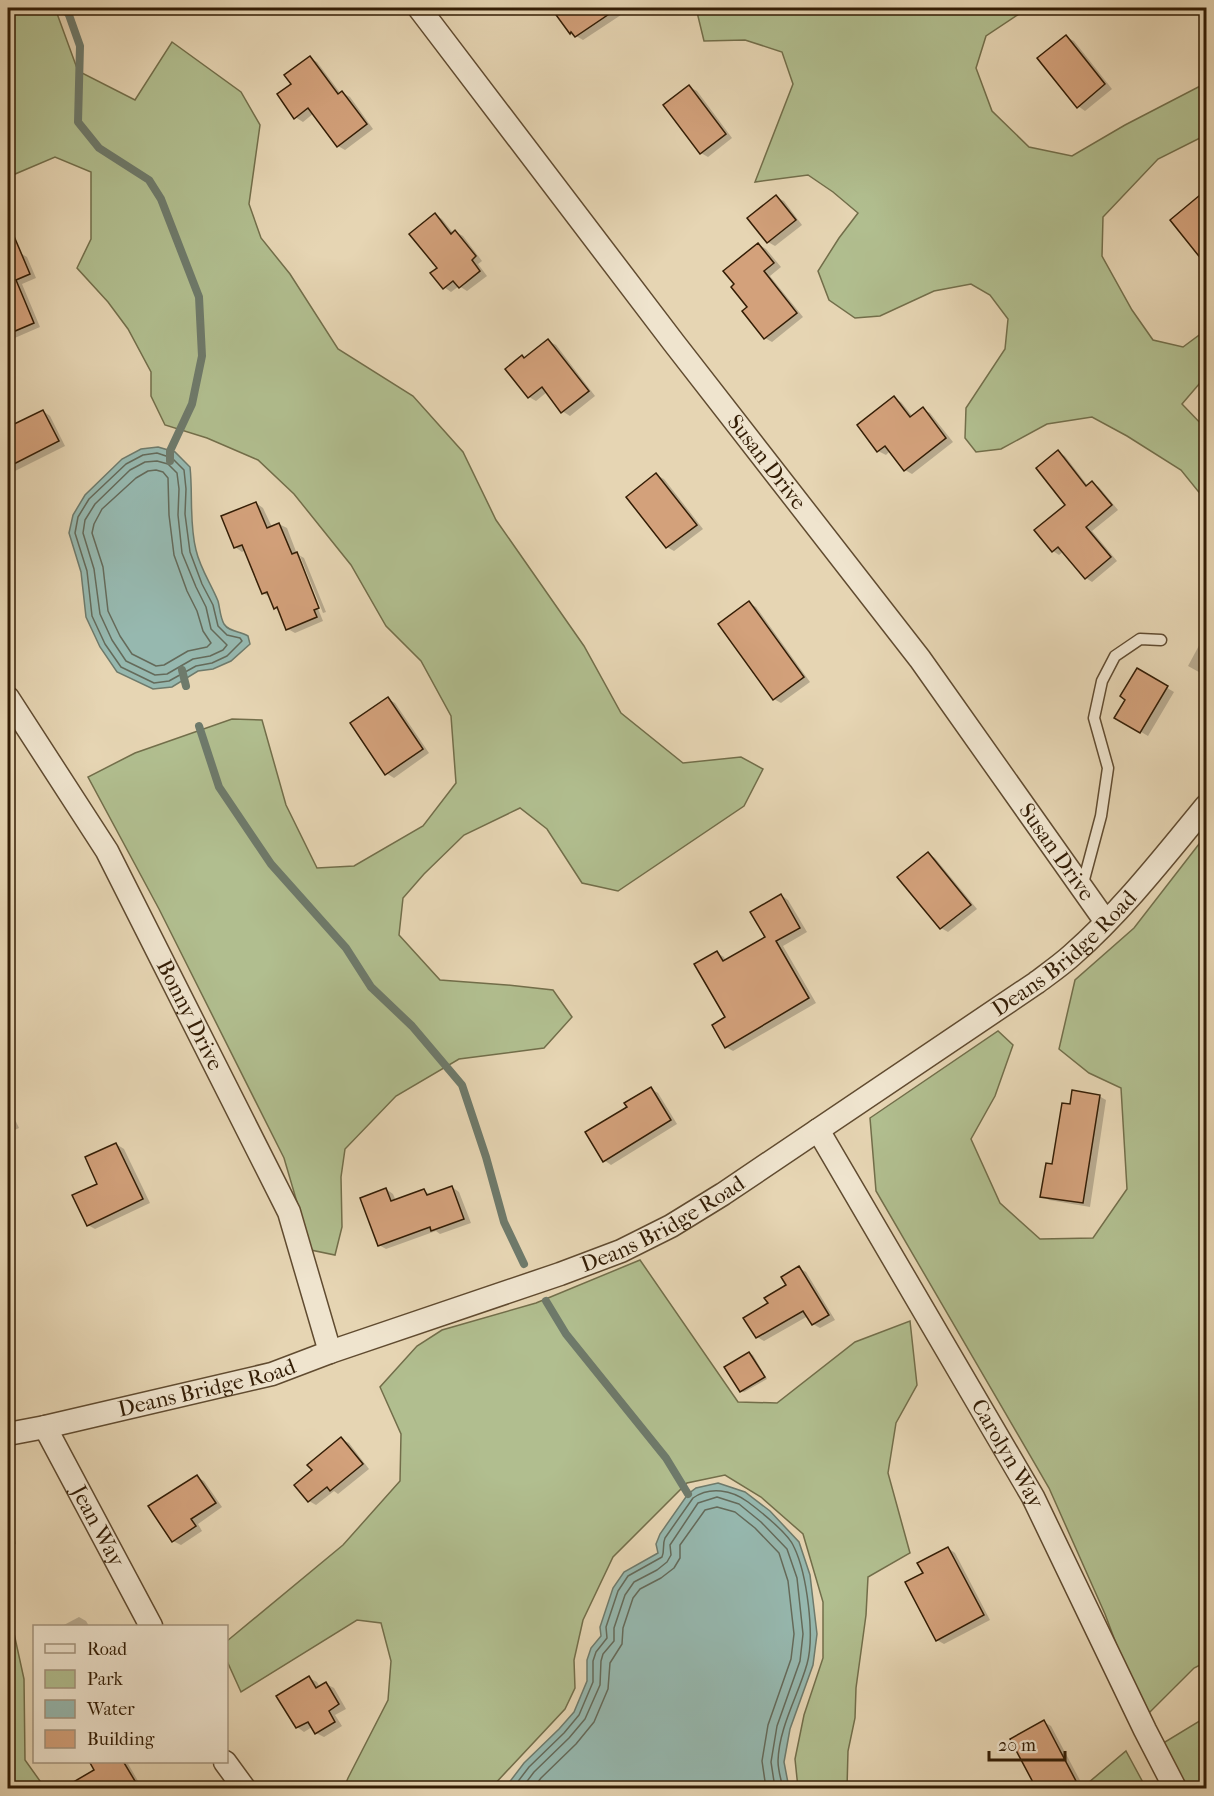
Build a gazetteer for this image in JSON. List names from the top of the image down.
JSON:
{
  "streets": {
    "street": [
      "Susan Drive",
      "Deans Bridge Road",
      "Bonny Drive",
      "Carolyn Way",
      "Jean Way"
    ]
  },
  "crossings": [
    ["Susan Drive", "Deans Bridge Road"],
    ["Deans Bridge Road", "Bonny Drive"],
    ["Deans Bridge Road", "Carolyn Way"],
    ["Deans Bridge Road", "Jean Way"]
  ],
  "legend": [
    "Road",
    "Park",
    "Water",
    "Building"
  ],
  "scale_bar": "20 m"
}
